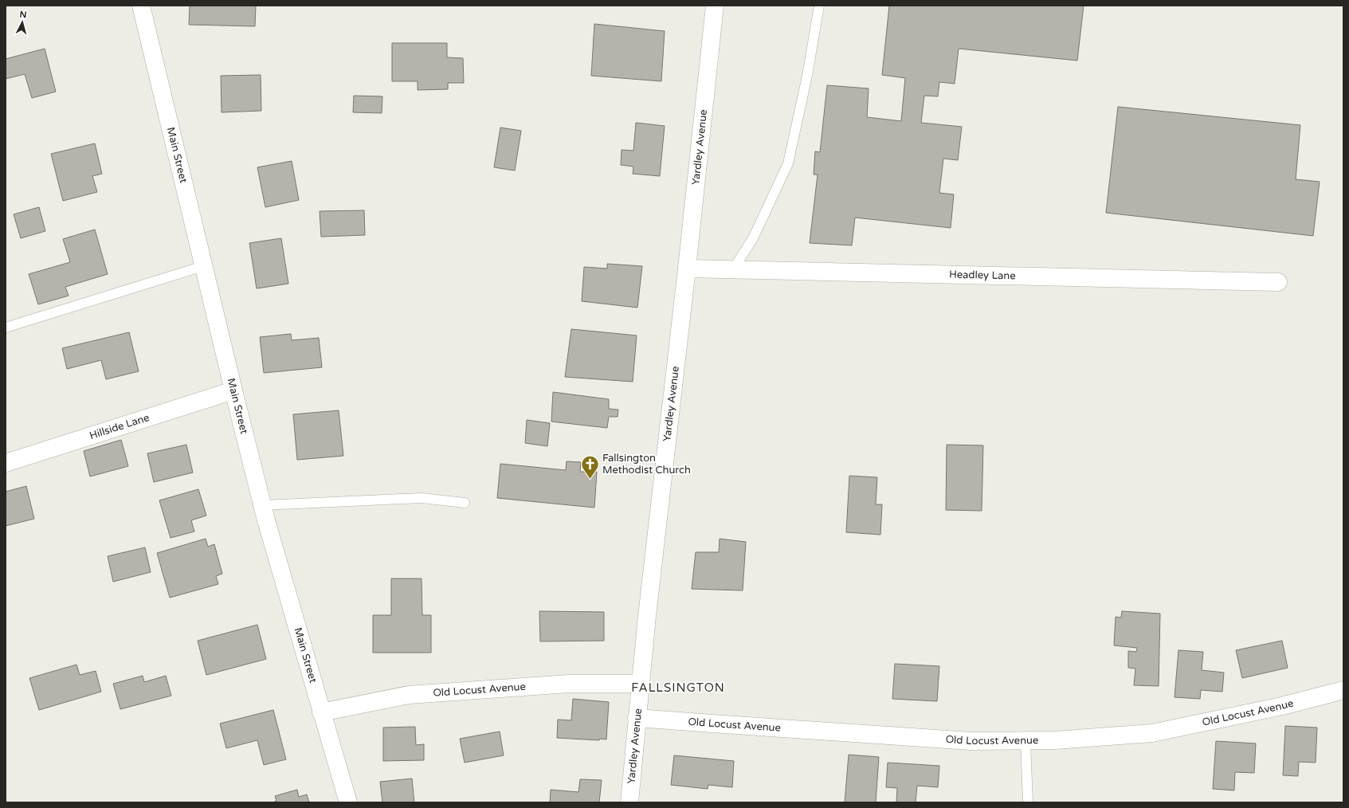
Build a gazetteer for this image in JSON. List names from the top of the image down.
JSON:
{
  "streets": {
    "street": [
      "Yardley Avenue",
      "Main Street",
      "Headley Lane",
      "Hillside Lane",
      "Old Locust Avenue"
    ]
  },
  "crossings": [
    ["Yardley Avenue", "Headley Lane"],
    ["Yardley Avenue", "Old Locust Avenue"],
    ["Main Street", "Hillside Lane"],
    ["Main Street", "Old Locust Avenue"]
  ],
  "districts": ["FALLSINGTON"],
  "places": {
    "church": ["Fallsington Methodist Church"]
  },
  "north": "top"
}
